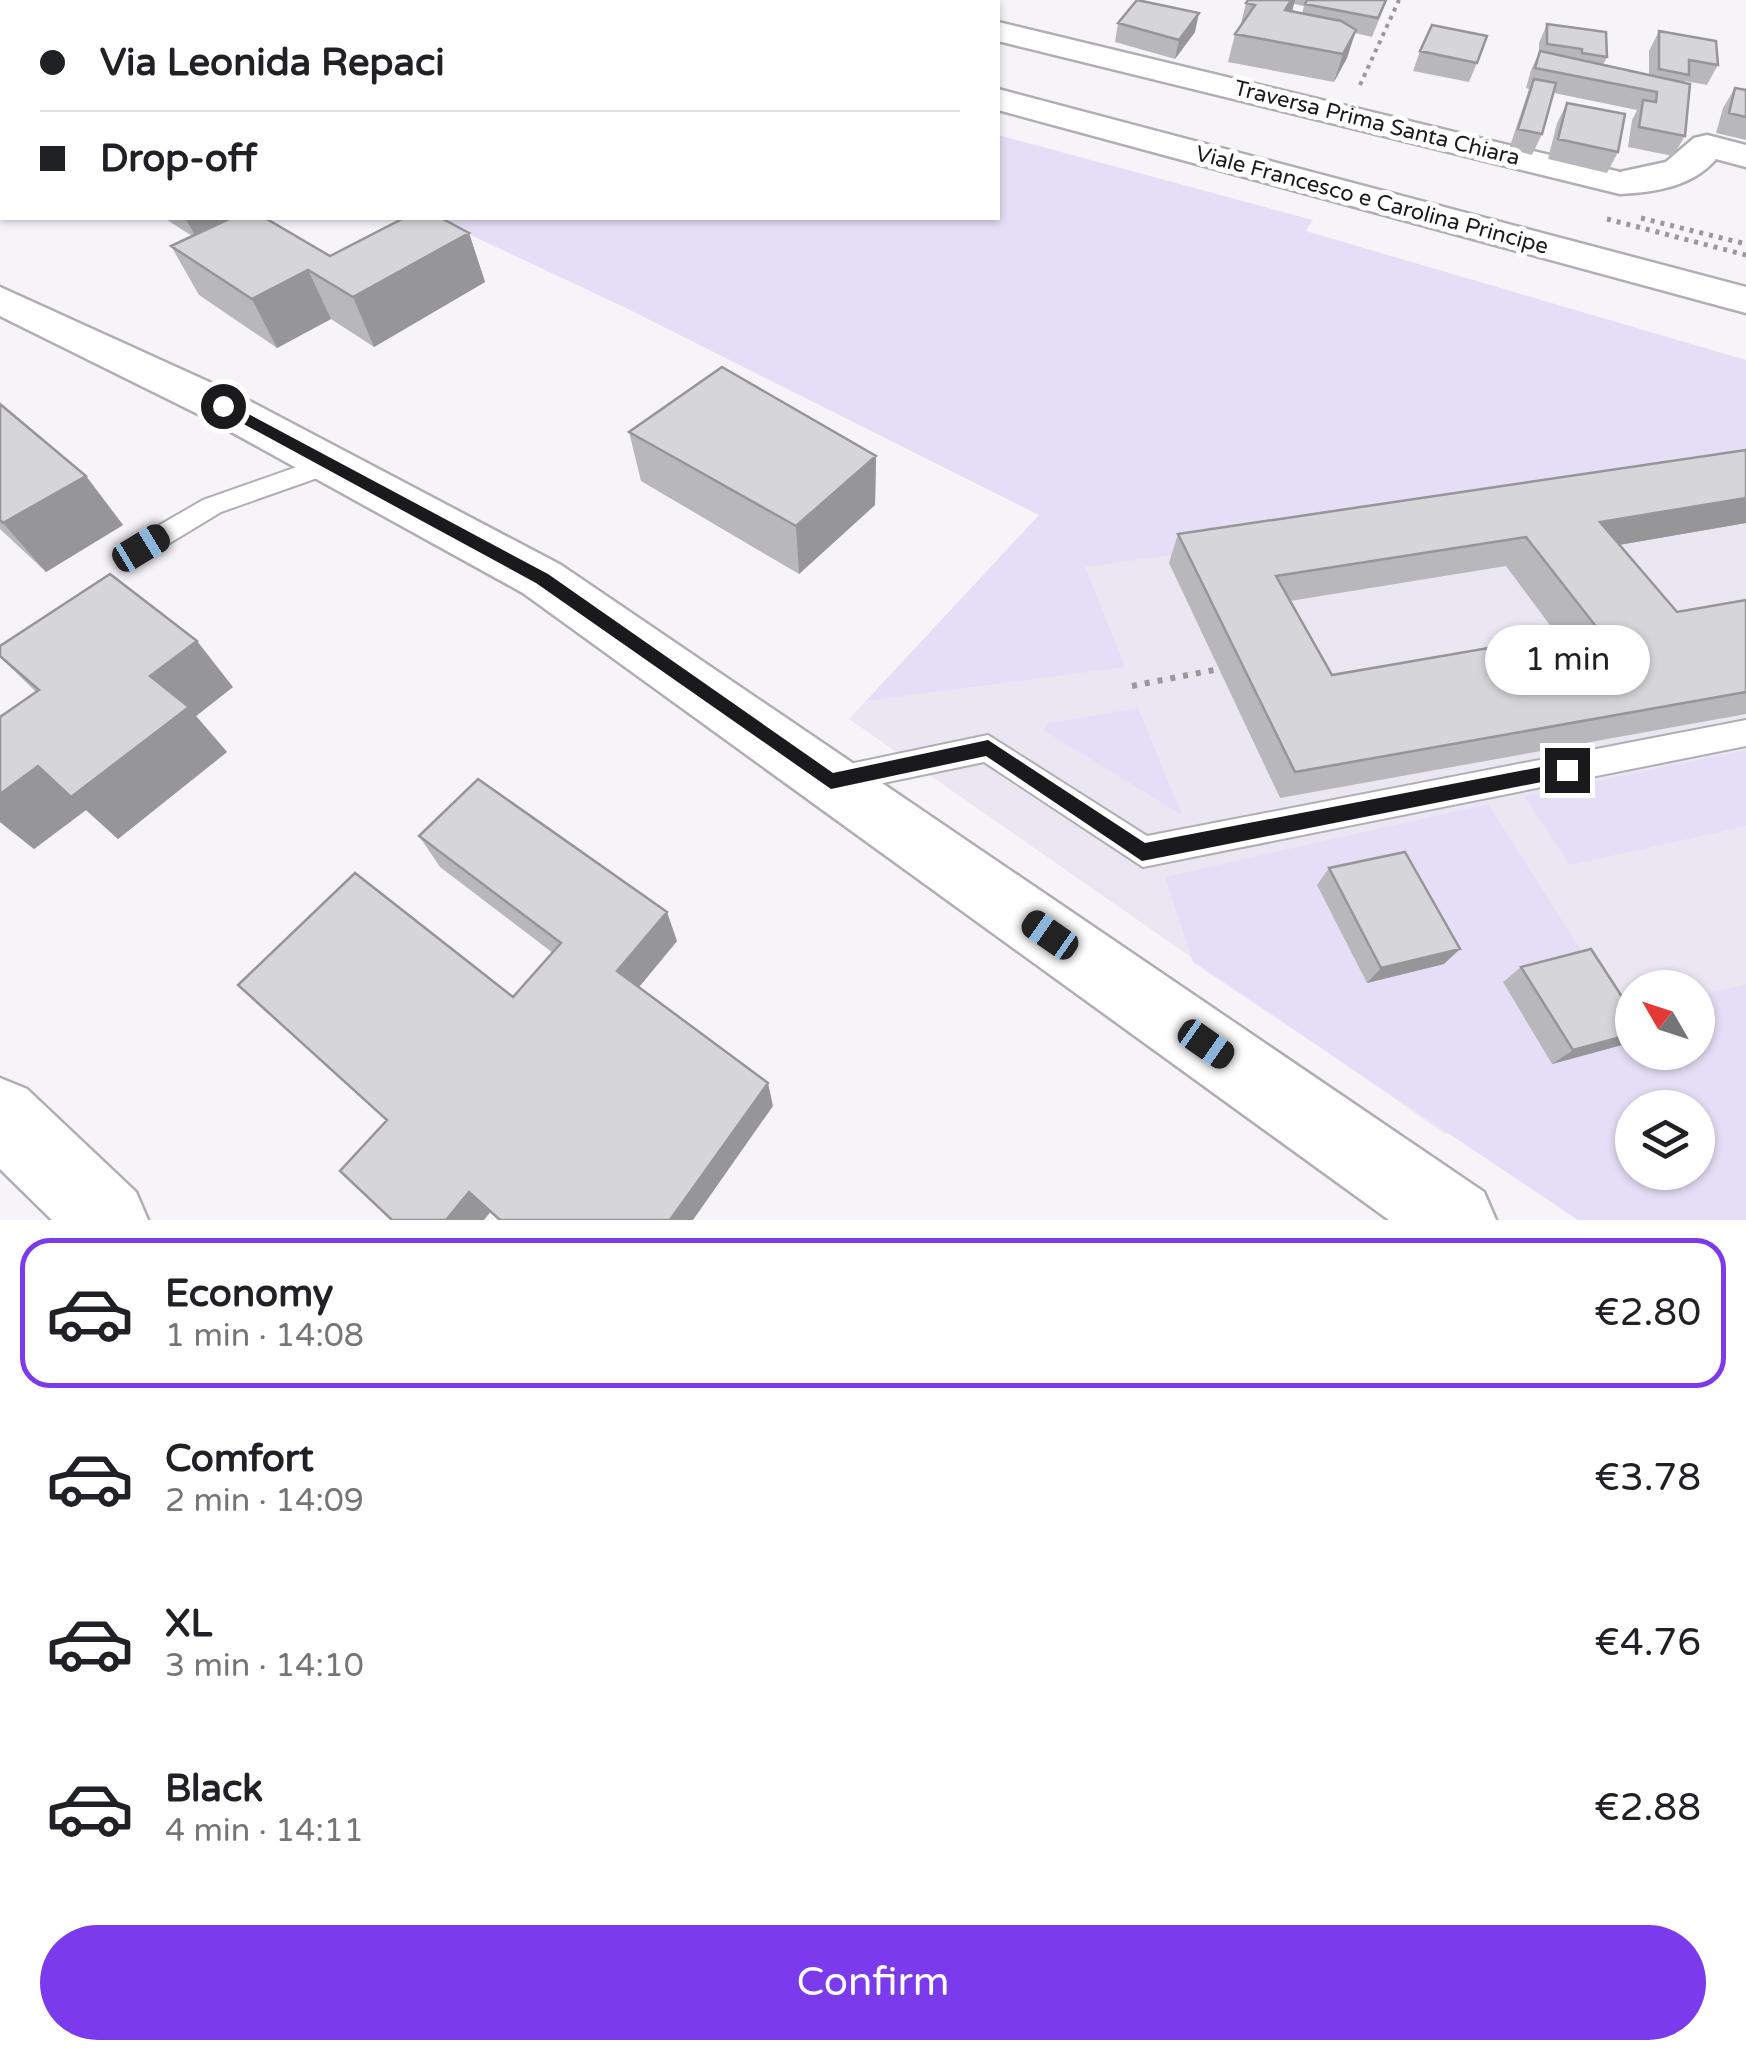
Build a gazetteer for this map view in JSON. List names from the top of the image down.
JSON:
{
  "streets": {
    "street": ["Traversa Prima Santa Chiara", "Viale Francesco e Carolina Principe"]
  },
  "north": "top left",
  "page": {
    "banner": ["Via Leonida Repaci", "Drop-off"],
    "bubble": "1 min",
    "list": [
      {
        "name": "Economy",
        "note": "1 min · 14:08",
        "value": "€2.80"
      },
      {
        "name": "Comfort",
        "note": "2 min · 14:09",
        "value": "€3.78"
      },
      {
        "name": "XL",
        "note": "3 min · 14:10",
        "value": "€4.76"
      },
      {
        "name": "Black",
        "note": "4 min · 14:11",
        "value": "€2.88"
      }
    ],
    "buttons": "Confirm"
  }
}
